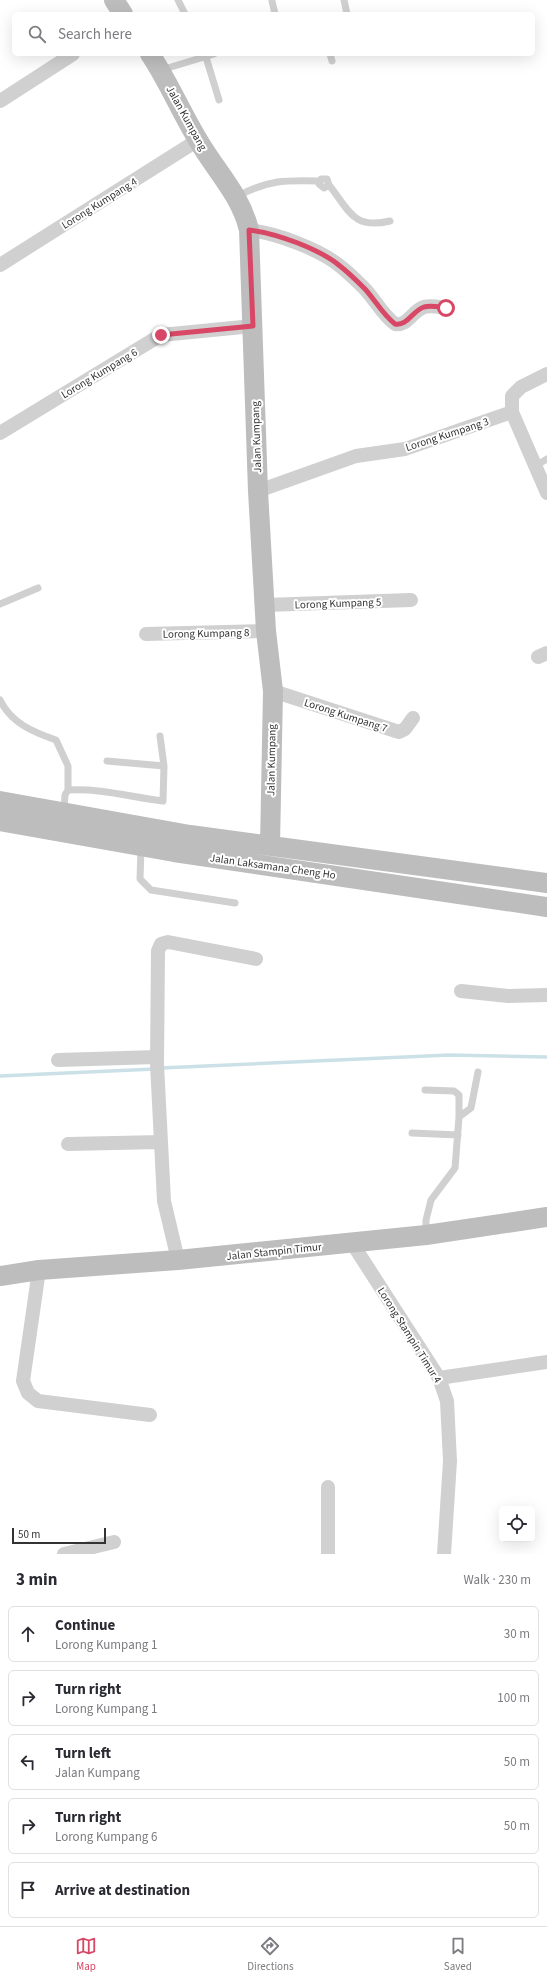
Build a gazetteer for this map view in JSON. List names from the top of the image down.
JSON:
{
  "streets": {
    "street": [
      "Jalan Kumpang",
      "Lorong Kumpang 4",
      "Lorong Kumpang 6",
      "Lorong Kumpang 3",
      "Lorong Kumpang 5",
      "Lorong Kumpang 8",
      "Lorong Kumpang 7",
      "Jalan Laksamana Cheng Ho",
      "Jalan Stampin Timur",
      "Lorong Stampin Timur 4"
    ]
  },
  "crossings": [
    ["Jalan Kumpang", "Lorong Kumpang 4"],
    ["Jalan Kumpang", "Lorong Kumpang 6"],
    ["Jalan Kumpang", "Lorong Kumpang 3"],
    ["Jalan Kumpang", "Lorong Kumpang 5"],
    ["Jalan Kumpang", "Lorong Kumpang 8"],
    ["Jalan Kumpang", "Lorong Kumpang 7"],
    ["Jalan Kumpang", "Jalan Laksamana Cheng Ho"],
    ["Jalan Stampin Timur", "Lorong Stampin Timur 4"]
  ],
  "scale_bar": "50 m",
  "page": {
    "search": "Search here",
    "scale": "50 m",
    "heading": ["3 min", "Walk · 230 m"],
    "list": [
      ["Continue", "Lorong Kumpang 1", "30 m"],
      ["Turn right", "Lorong Kumpang 1", "100 m"],
      ["Turn left", "Jalan Kumpang", "50 m"],
      ["Turn right", "Lorong Kumpang 6", "50 m"],
      "Arrive at destination"
    ],
    "nav": ["Map", "Directions", "Saved"]
  }
}
